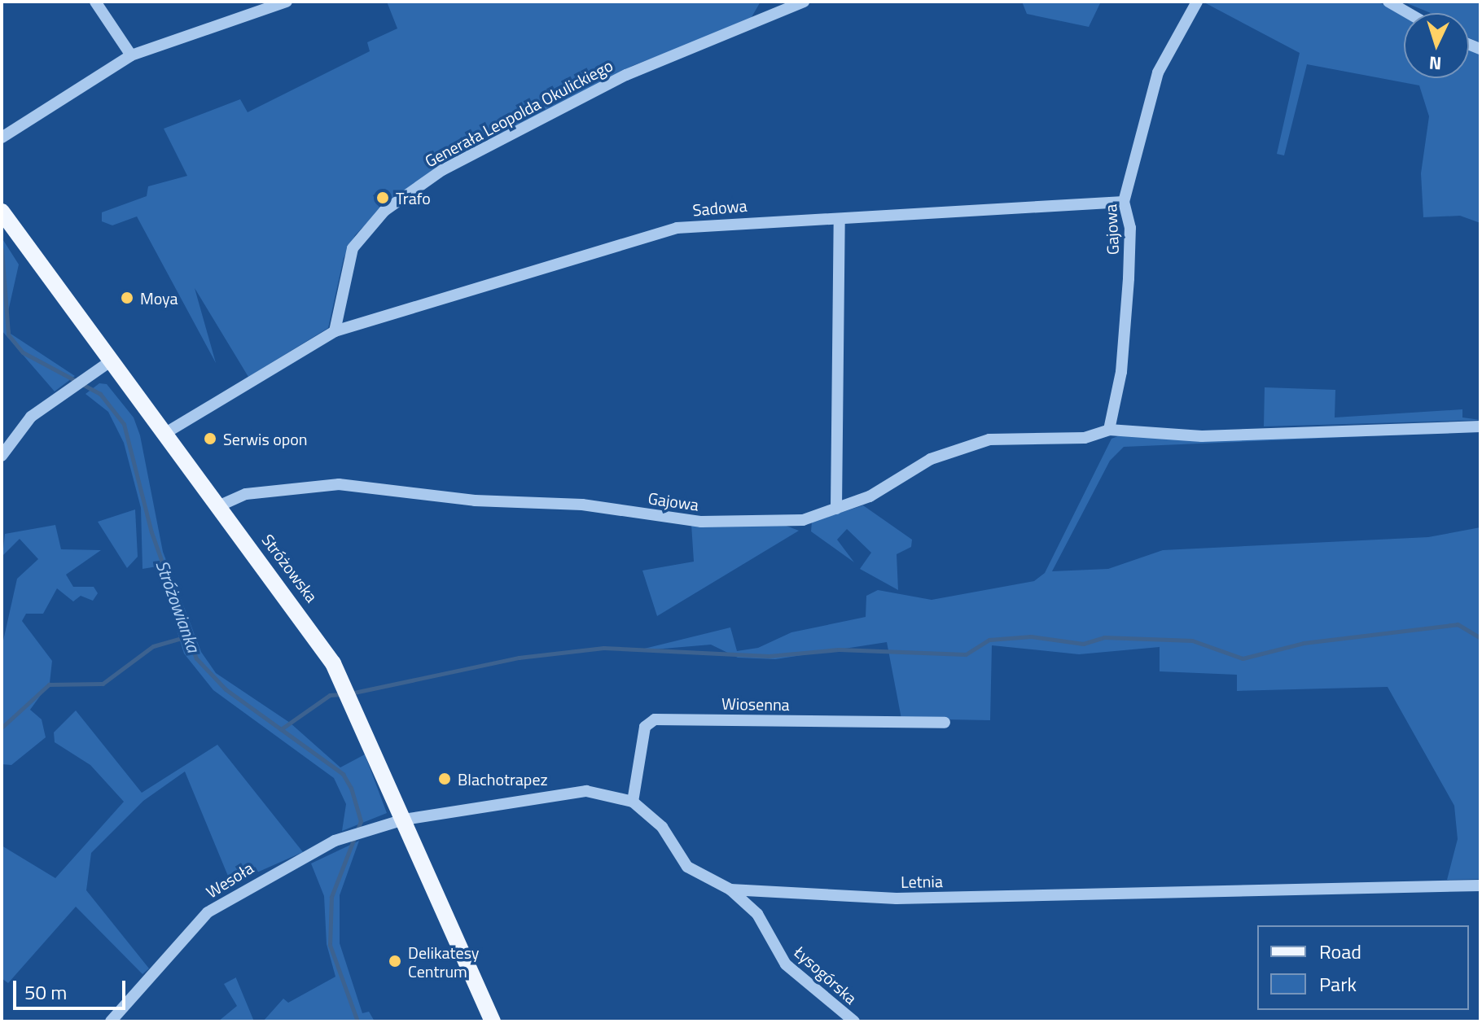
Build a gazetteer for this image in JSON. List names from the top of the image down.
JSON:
{
  "streets": {
    "main road": ["Stróżowska"],
    "street": [
      "Generała Leopolda Okulickiego",
      "Sadowa",
      "Gajowa",
      "Wiosenna",
      "Wesoła",
      "Letnia",
      "Łysogórska"
    ]
  },
  "crossings": [
    ["Generała Leopolda Okulickiego", "Sadowa"],
    ["Sadowa", "Gajowa"],
    ["Gajowa", "Stróżowska"],
    ["Stróżowska", "Wesoła"],
    ["Stróżowska", "Letnia"],
    ["Wiosenna", "Letnia"],
    ["Wesoła", "Letnia"],
    ["Letnia", "Łysogórska"]
  ],
  "water": ["Stróżowianka"],
  "places": [
    "Trafo",
    "Moya",
    "Serwis opon",
    "Blachotrapez",
    "Delikatesy Centrum"
  ],
  "legend": ["Road", "Park"],
  "scale_bar": "50 m",
  "north": "bottom"
}
